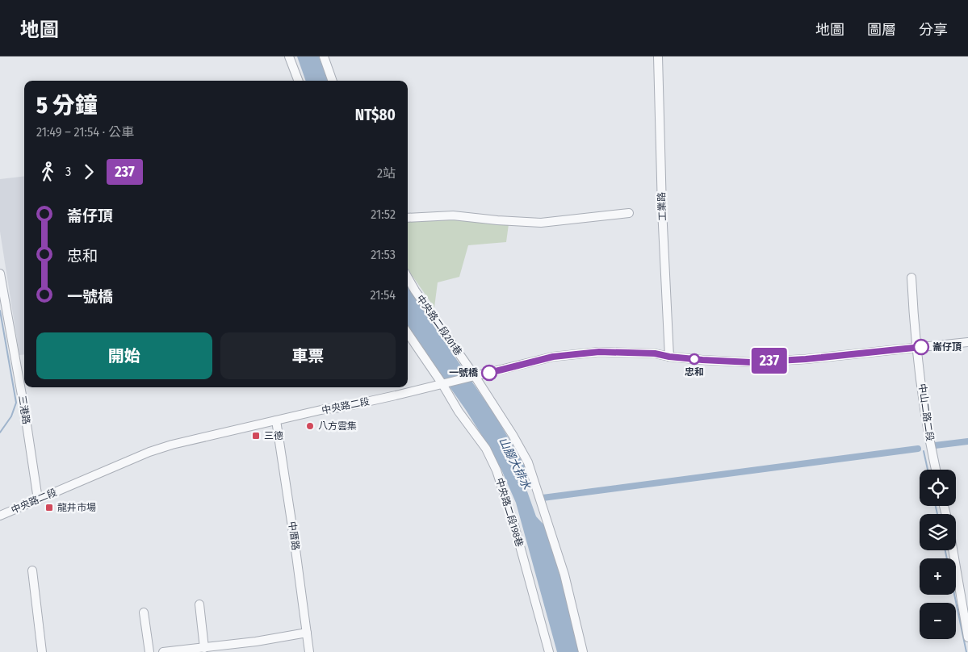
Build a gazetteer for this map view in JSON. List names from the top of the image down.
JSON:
{
  "streets": {
    "street": [
      "工業路",
      "中央路二段201巷",
      "中央路二段",
      "三港路",
      "中山二路二段",
      "中央路二段198巷",
      "中厝路"
    ]
  },
  "crossings": [
    ["工業路", "中央路二段"],
    ["中央路二段201巷", "中央路二段"],
    ["中央路二段", "三港路"],
    ["中央路二段", "中山二路二段"],
    ["中央路二段", "中央路二段198巷"],
    ["中央路二段", "中厝路"]
  ],
  "water": ["山腳大排水"],
  "places": {
    "other": [
      "崙仔頂",
      "忠和",
      "一號橋",
      "八方雲集"
    ],
    "transit": ["三德", "龍井市場"]
  },
  "lines": ["bus line 237"],
  "page": {
    "header": "地圖",
    "nav": ["地圖", "圖層", "分享"],
    "on_map": "237",
    "heading": ["5 分鐘", "21:49 – 21:54 · 公車", "NT$80"],
    "legs": ["3", "237", "2站"],
    "list": [
      {
        "name": "崙仔頂",
        "value": "21:52"
      },
      {
        "name": "忠和",
        "value": "21:53"
      },
      {
        "name": "一號橋",
        "value": "21:54"
      }
    ],
    "buttons": ["開始", "車票"],
    "map_buttons": ["+", "−"]
  }
}
